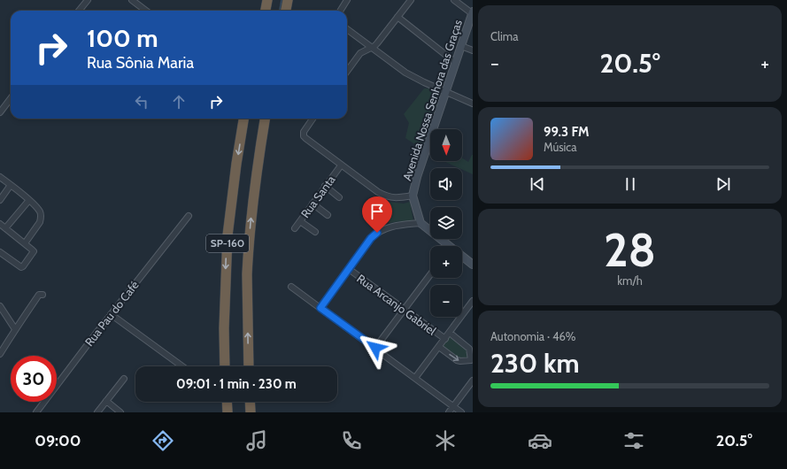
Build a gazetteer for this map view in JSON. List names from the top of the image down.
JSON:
{
  "streets": {
    "highway": ["SP-160"],
    "main road": ["Avenida Nossa Senhora das Graças"],
    "street": ["Rua Santa", "Rua Arcanjo Gabriel", "Rua Pau do Café"]
  },
  "north": "bottom",
  "page": {
    "tile": [
      "Clima",
      ["28", "km/h"],
      ["Autonomia · 46%", "230 km"]
    ],
    "turn": ["100 m", "Rua Sônia Maria"],
    "heat": ["−", "20.5°", "+"],
    "song": ["99.3 FM", "Música"],
    "map_buttons": ["+", "−"],
    "limit": "30",
    "trip": "09:01 · 1 min · 230 m",
    "tabs": ["09:00", "20.5°"]
  }
}
